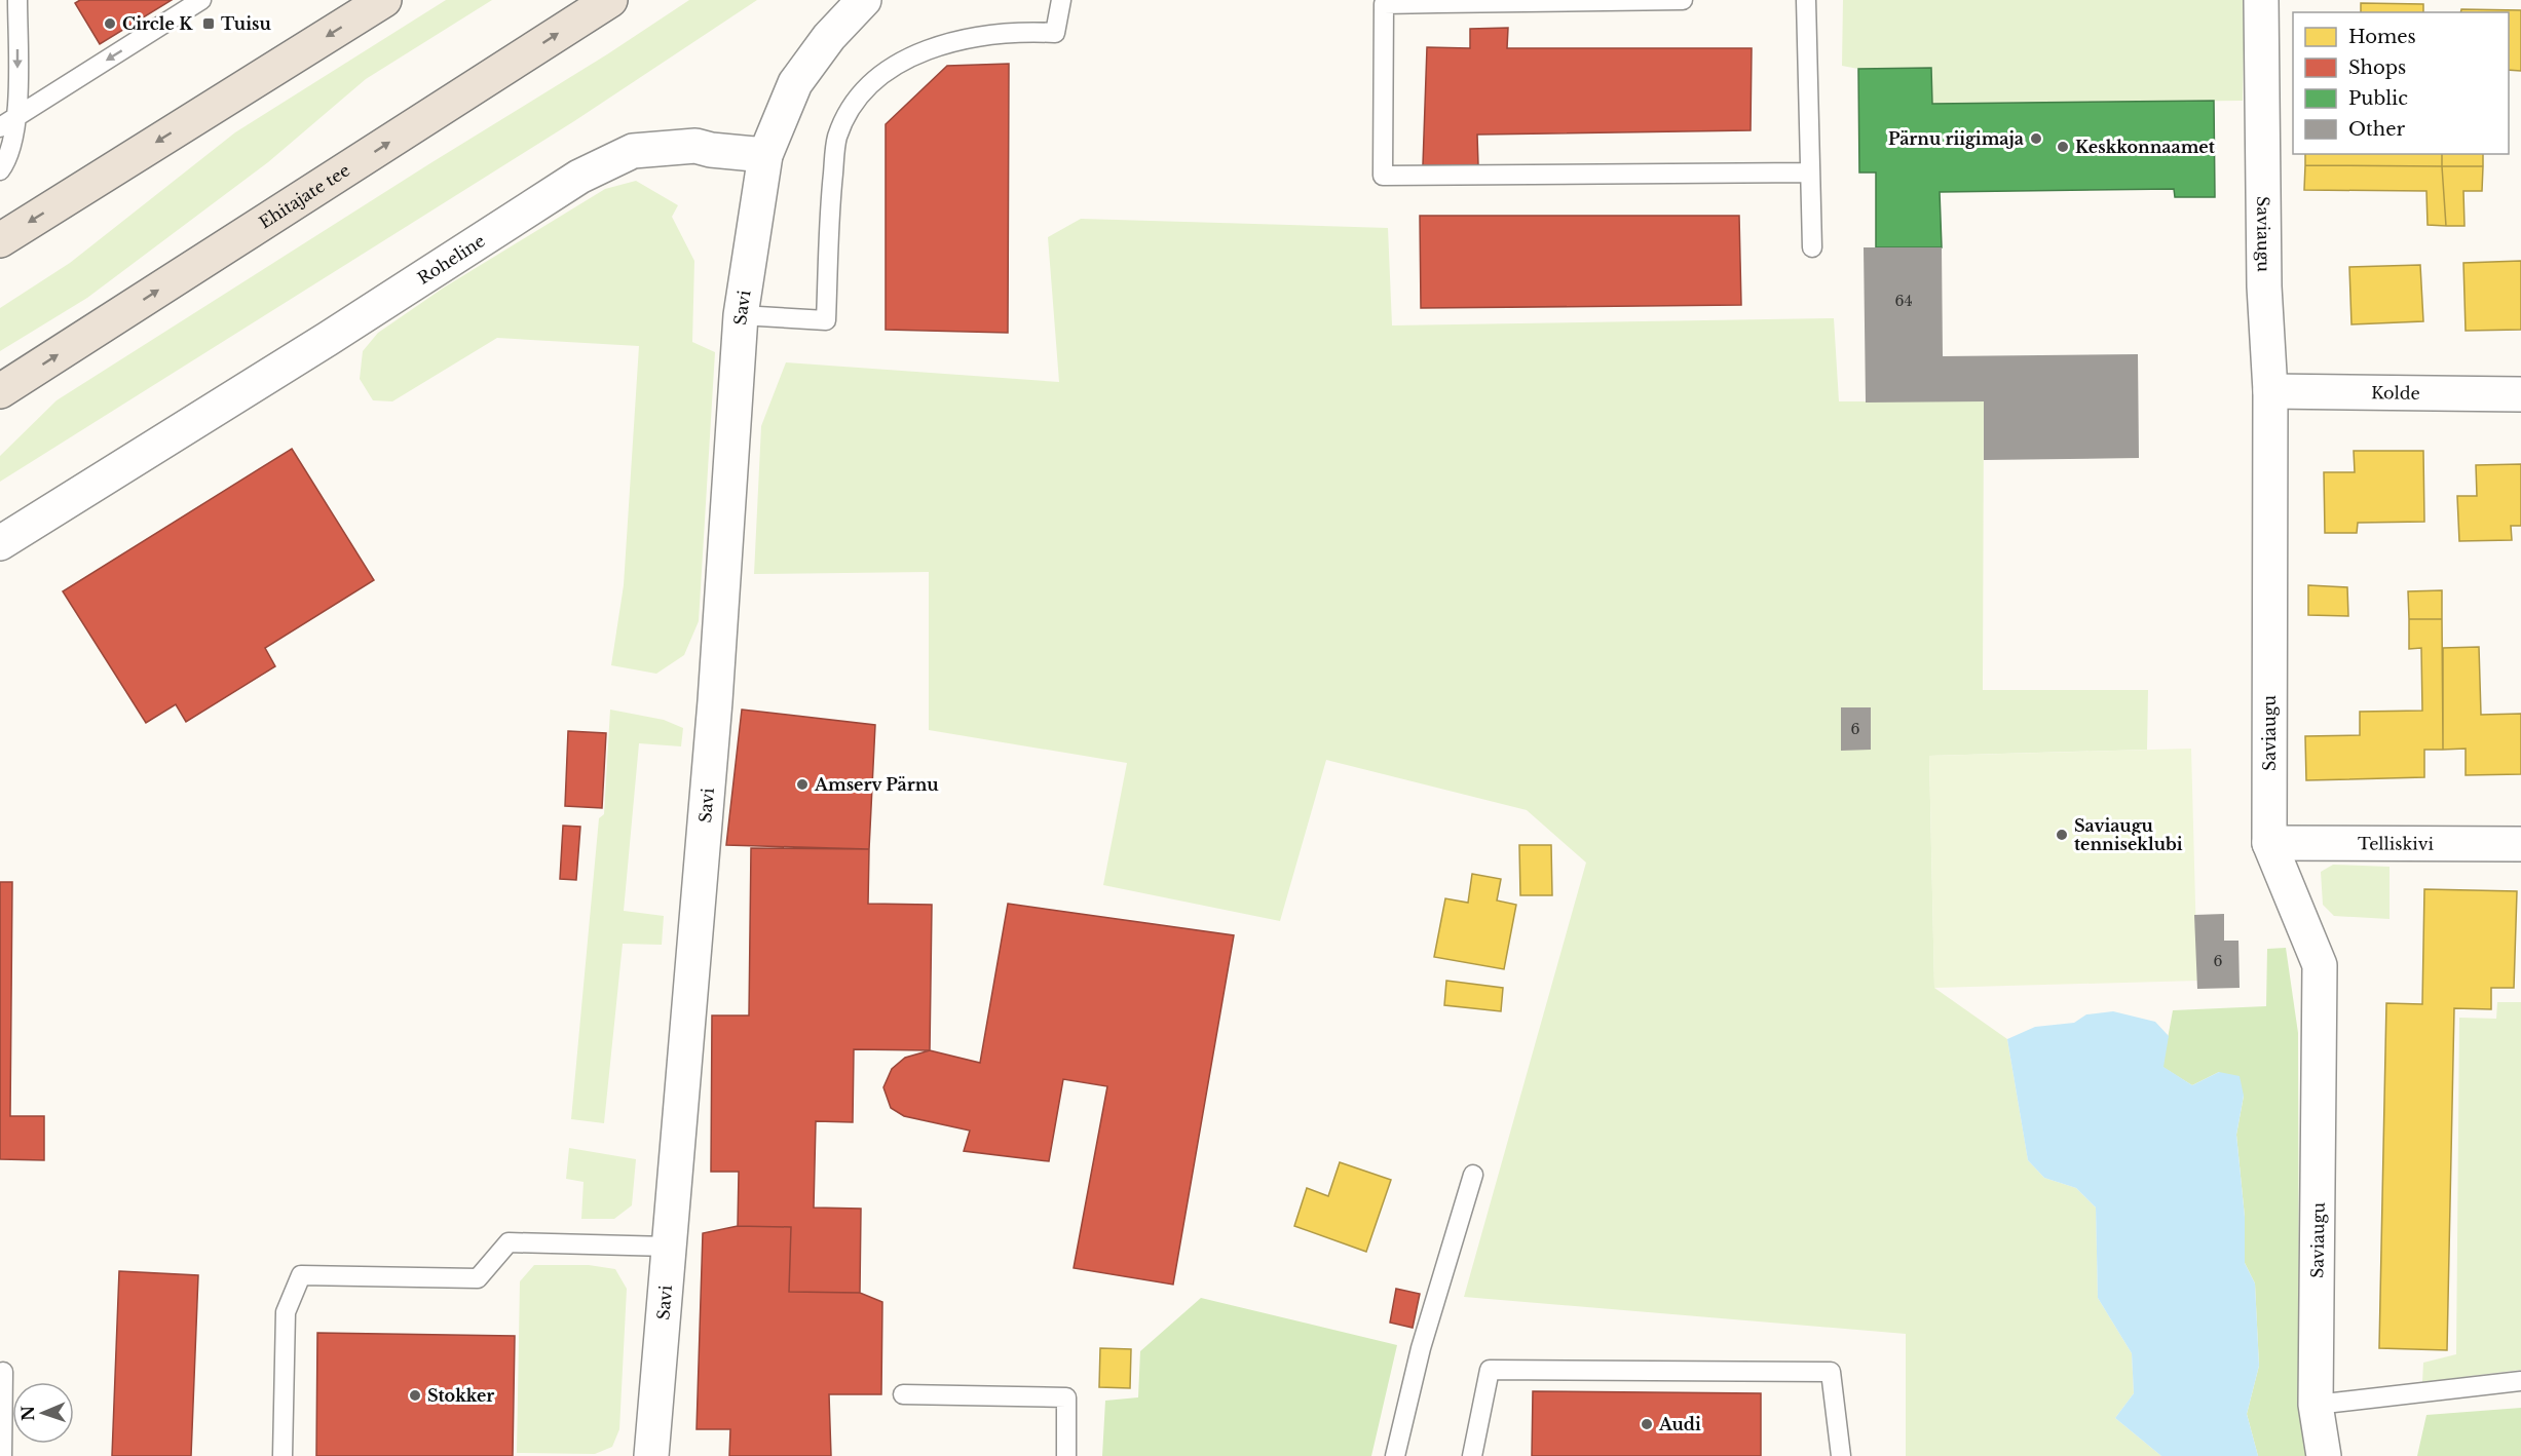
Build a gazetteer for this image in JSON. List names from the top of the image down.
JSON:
{
  "streets": {
    "highway": ["Ehitajate tee"],
    "street": [
      "Saviaugu",
      "Roheline",
      "Savi",
      "Kolde",
      "Telliskivi"
    ]
  },
  "crossings": [
    ["Saviaugu", "Kolde"],
    ["Saviaugu", "Telliskivi"],
    ["Roheline", "Savi"]
  ],
  "places": {
    "other": [
      "Circle K",
      "Pärnu riigimaja",
      "Keskkonnaamet",
      "Amserv Pärnu",
      "Saviaugu tenniseklubi",
      "Stokker",
      "Audi"
    ],
    "transit": ["Tuisu"]
  },
  "house_numbers": ["64", "6", "6"],
  "legend": [
    "Homes",
    "Shops",
    "Public",
    "Other"
  ],
  "north": "left"
}
